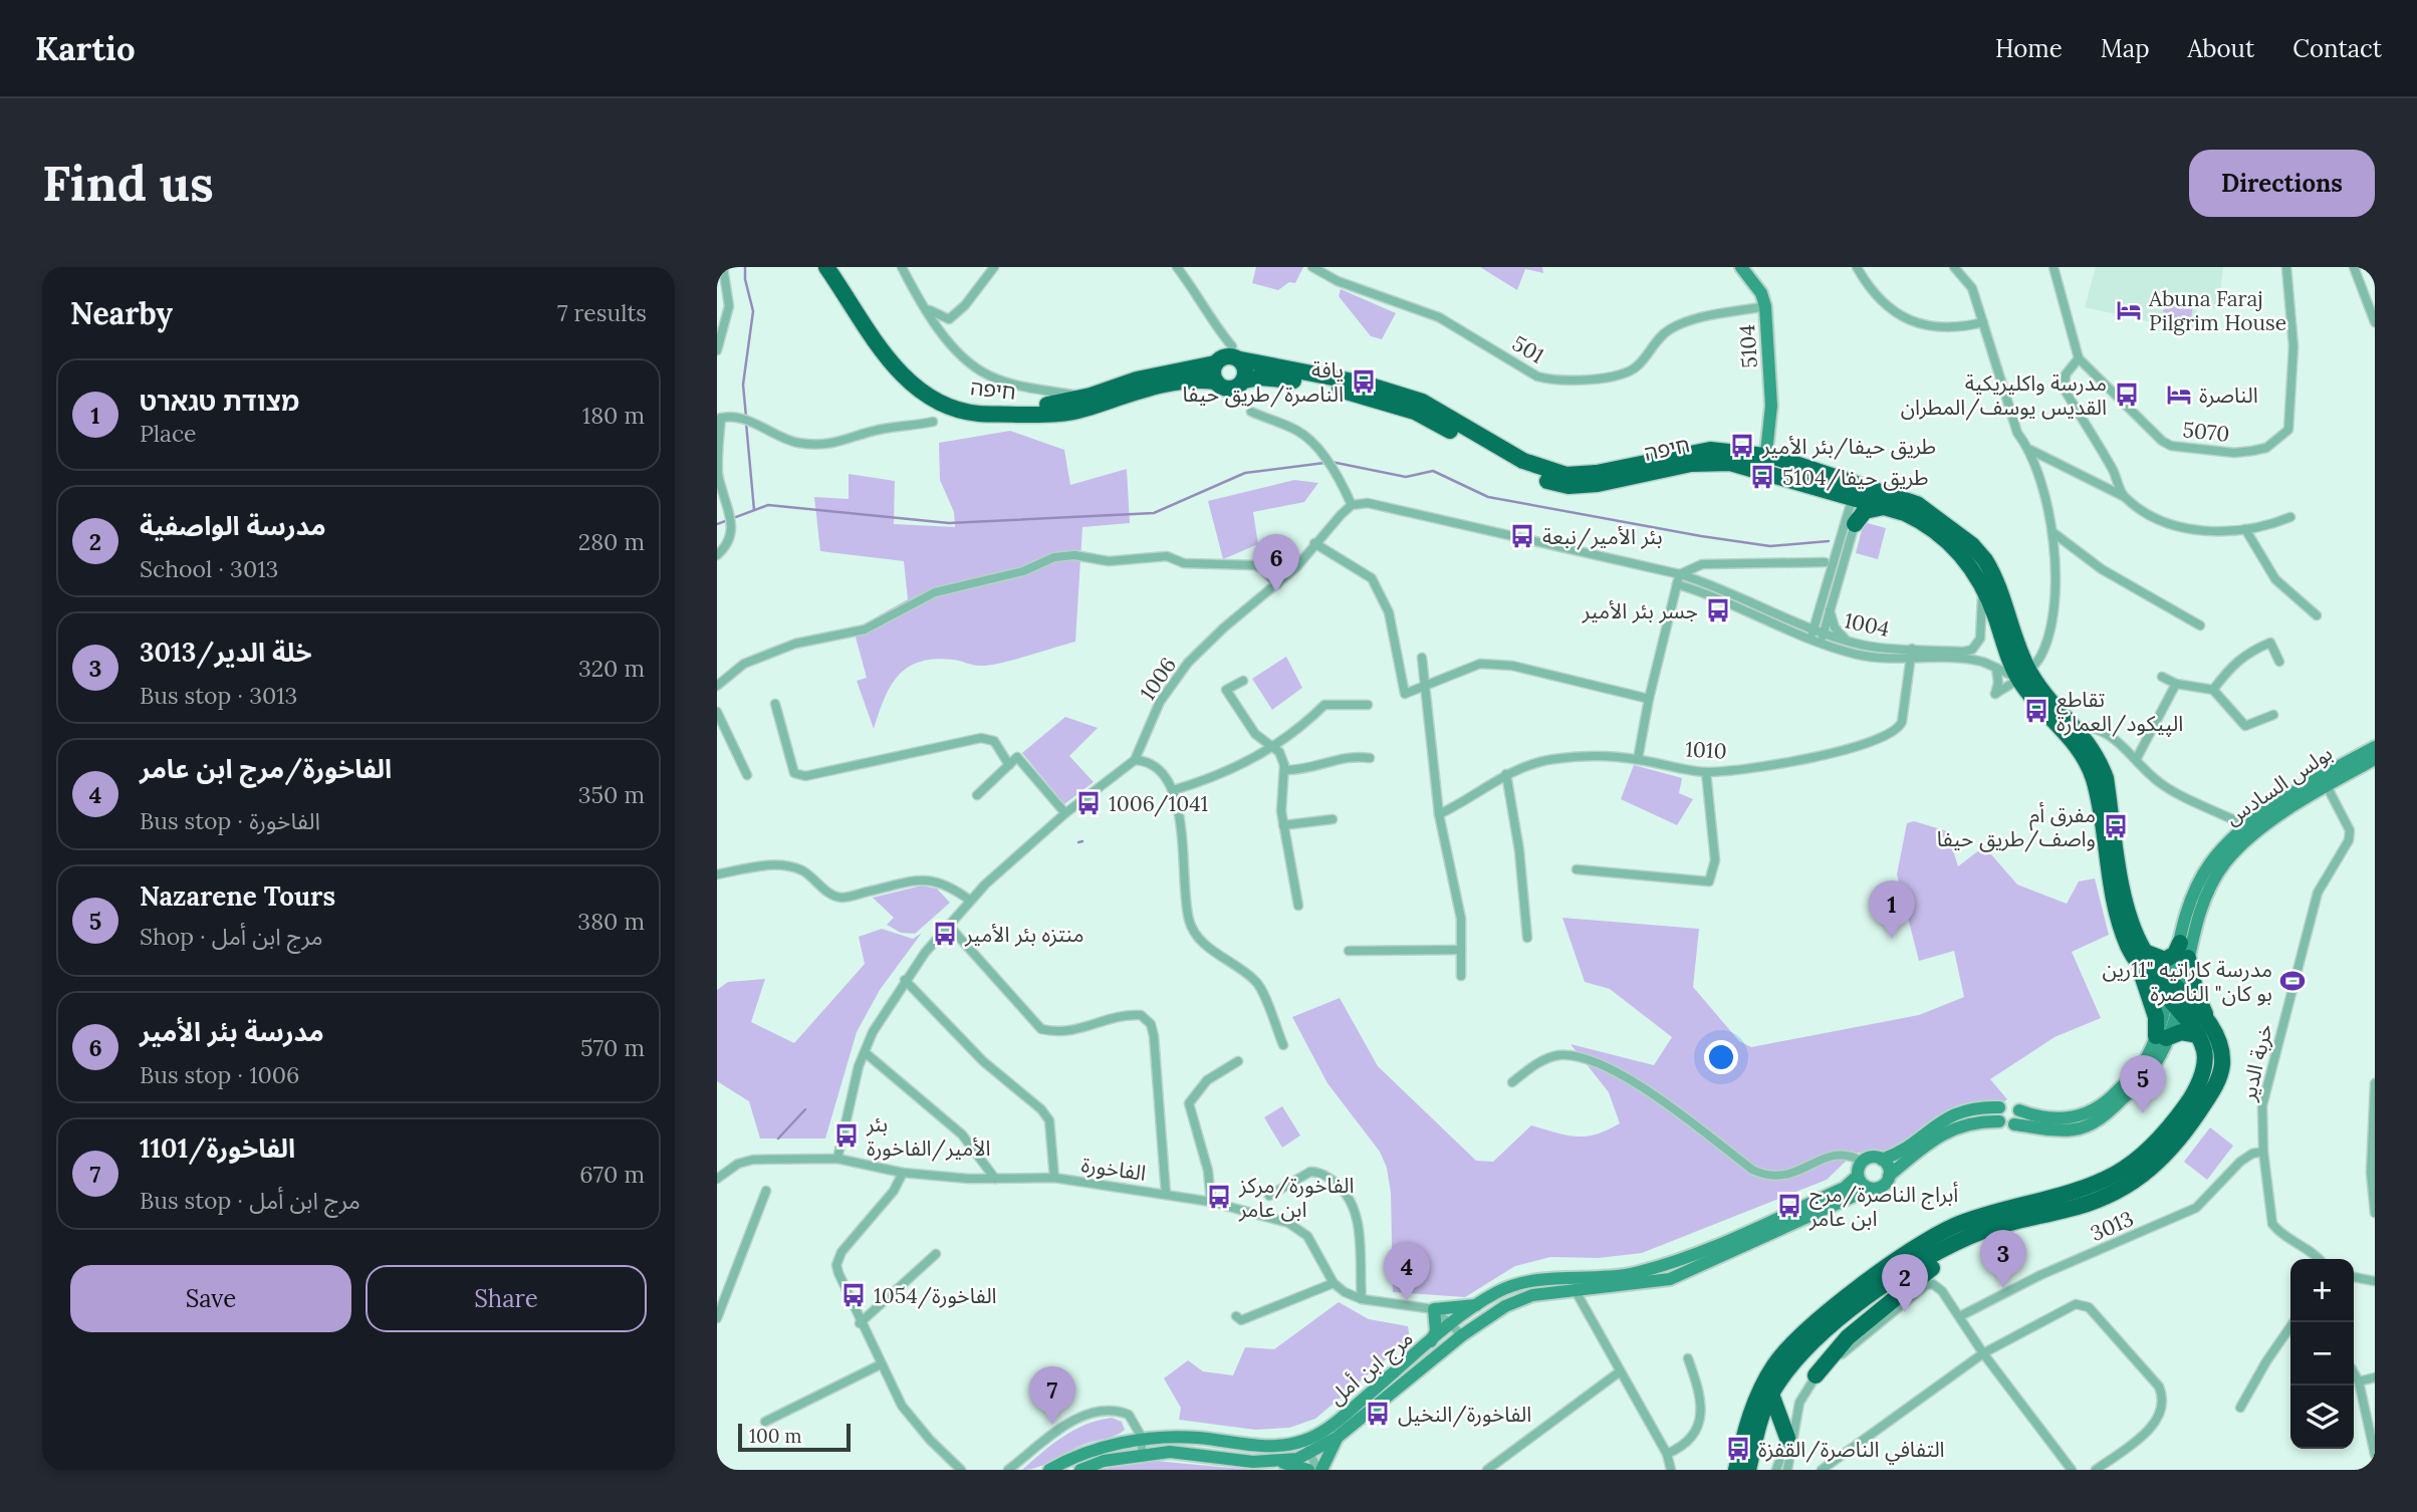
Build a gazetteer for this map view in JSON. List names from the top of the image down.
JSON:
{
  "streets": {
    "highway": ["חיפה"],
    "street": [
      "5104",
      "501",
      "5070",
      "1004",
      "1006",
      "1010",
      "بولس السادس",
      "خربة الدير",
      "الفاخورة",
      "3013",
      "مرج ابن أمل"
    ]
  },
  "crossings": [
    ["5104", "501"],
    ["5104", "חיפה"],
    ["חיפה", "1004"],
    ["חיפה", "1010"],
    ["1004", "1010"],
    ["1006", "الفاخورة"],
    ["بولس السادس", "خربة الدير"],
    ["خربة الدير", "3013"]
  ],
  "places": {
    "hotel": ["Abuna Faraj Pilgrim House", "الناصرة"],
    "bus stop": [
      "يافة الناصرة/طريق حيفا",
      "مدرسة واكليريكية القديس يوسف/المطران",
      "طريق حيفا/بئر الأمير",
      "طريق حيفا/5104",
      "بئر الأمير/نبعة",
      "جسر بئر الأمير",
      "تقاطع الپيكود/العمارة",
      "1006/1041",
      "مفرق أم واصف/طريق حيفا",
      "منتزه بئر الأمير",
      "بئر الأمير/الفاخورة",
      "الفاخورة/مركز ابن عامر",
      "أبراج الناصرة/مرج ابن عامر",
      "الفاخورة/1054",
      "الفاخورة/النخيل",
      "التفافي الناصرة/القفزة"
    ],
    "sports": ["مدرسة كاراتيه \"11رين بو كان\" الناصرة"]
  },
  "scale_bar": "100 m",
  "page": {
    "header": "Kartio",
    "nav": [
      "Home",
      "Map",
      "About",
      "Contact"
    ],
    "buttons": [
      "Directions",
      ["Save", "Share"]
    ],
    "title": "Find us",
    "heading": ["Nearby", "7 results"],
    "list": [
      {
        "mark": "1",
        "name": "מצודת טגארט",
        "note": "Place",
        "value": "180 m"
      },
      {
        "mark": "2",
        "name": "مدرسة الواصفية",
        "note": "School · 3013",
        "value": "280 m"
      },
      {
        "mark": "3",
        "name": "خلة الدير/3013",
        "note": "Bus stop · 3013",
        "value": "320 m"
      },
      {
        "mark": "4",
        "name": "الفاخورة/مرج ابن عامر",
        "note": "Bus stop · الفاخورة",
        "value": "350 m"
      },
      {
        "mark": "5",
        "name": "Nazarene Tours",
        "note": "Shop · مرج ابن أمل",
        "value": "380 m"
      },
      {
        "mark": "6",
        "name": "مدرسة بئر الأمير",
        "note": "Bus stop · 1006",
        "value": "570 m"
      },
      {
        "mark": "7",
        "name": "الفاخورة/1101",
        "note": "Bus stop · مرج ابن أمل",
        "value": "670 m"
      }
    ],
    "pins": [
      "6",
      "1",
      "5",
      "3",
      "4",
      "2",
      "7"
    ],
    "map_buttons": ["+", "−"],
    "scale": "100 m"
  }
}
